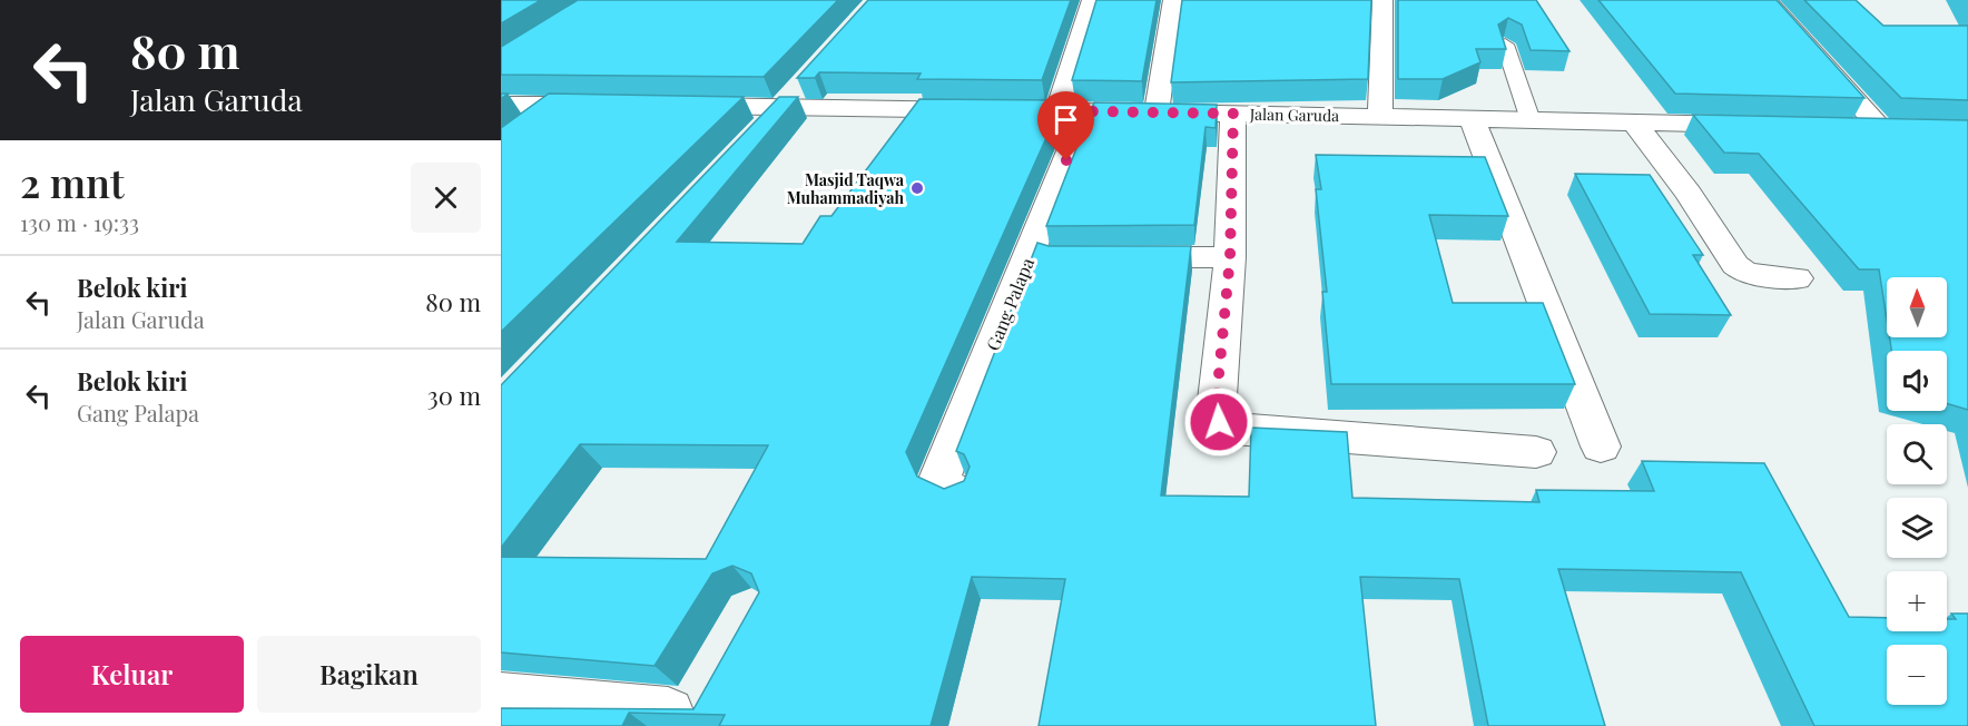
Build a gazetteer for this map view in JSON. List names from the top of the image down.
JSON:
{
  "streets": {
    "street": ["Jalan Garuda", "Gang Palapa"]
  },
  "crossings": [
    ["Jalan Garuda", "Gang Palapa"]
  ],
  "places": ["Masjid Taqwa Muhammadiyah"],
  "north": "top",
  "page": {
    "turn": ["80 m", "Jalan Garuda"],
    "heading": ["2 mnt", "130 m · 19:33"],
    "list": [
      {
        "name": "Belok kiri",
        "note": "Jalan Garuda",
        "value": "80 m"
      },
      {
        "name": "Belok kiri",
        "note": "Gang Palapa",
        "value": "30 m"
      }
    ],
    "map_buttons": ["+", "−"],
    "buttons": ["Keluar", "Bagikan"]
  }
}
